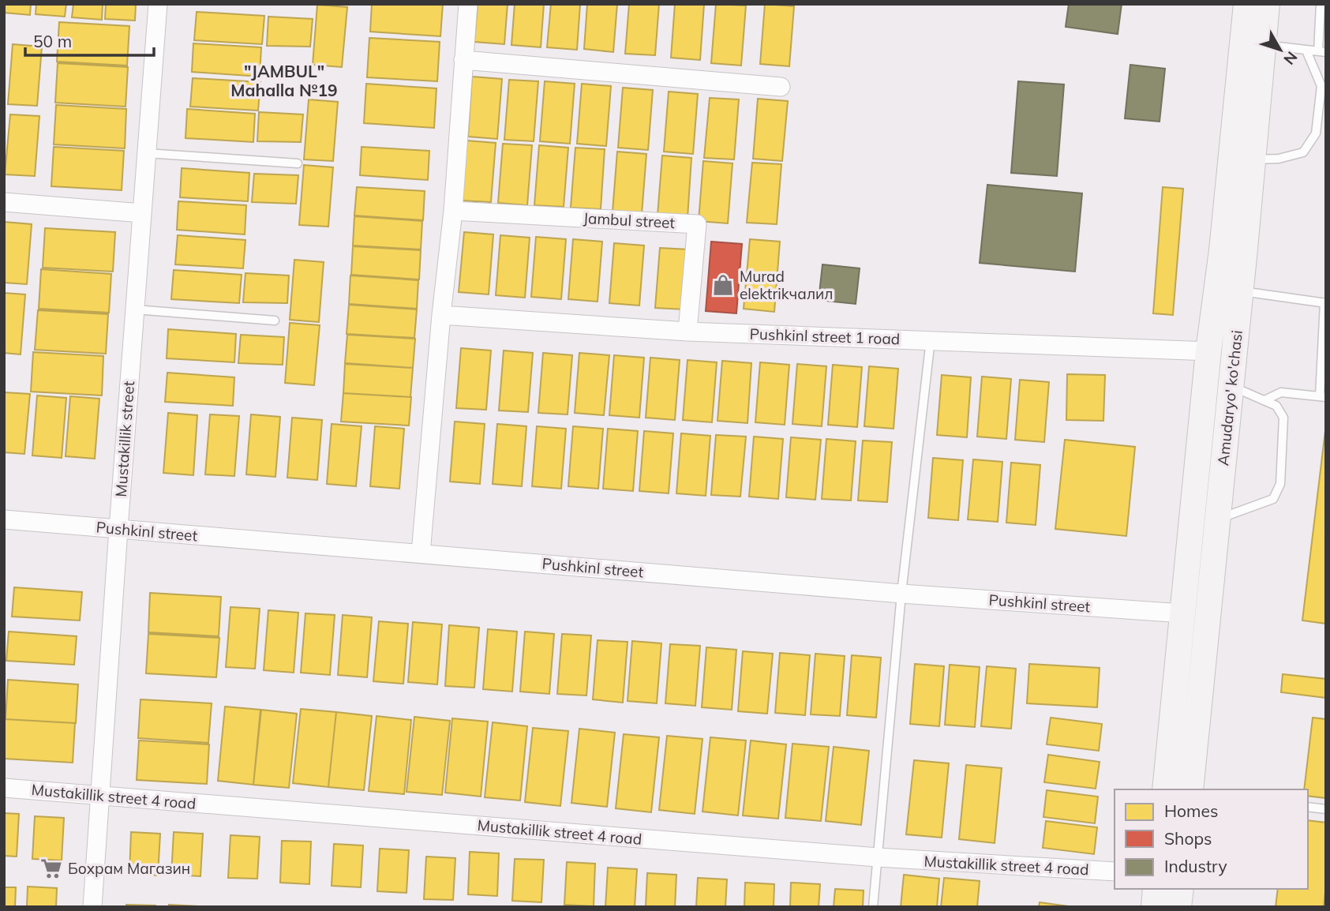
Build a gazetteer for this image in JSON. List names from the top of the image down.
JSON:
{
  "streets": {
    "street": [
      "Jambul street",
      "Pushkinl street 1 road",
      "Amudaryo' ko'chasi",
      "Mustakillik street",
      "Pushkinl street",
      "Mustakillik street 4 road"
    ]
  },
  "crossings": [
    ["Jambul street", "Pushkinl street 1 road"],
    ["Mustakillik street", "Pushkinl street"],
    ["Mustakillik street", "Mustakillik street 4 road"]
  ],
  "districts": ["\"JAMBUL\" Mahalla №19"],
  "places": {
    "shop": ["Murad elektrikчалил"],
    "supermarket": ["Бохрам Магазин"]
  },
  "legend": ["Homes", "Shops", "Industry"],
  "scale_bar": "50 m",
  "north": "bottom right"
}
